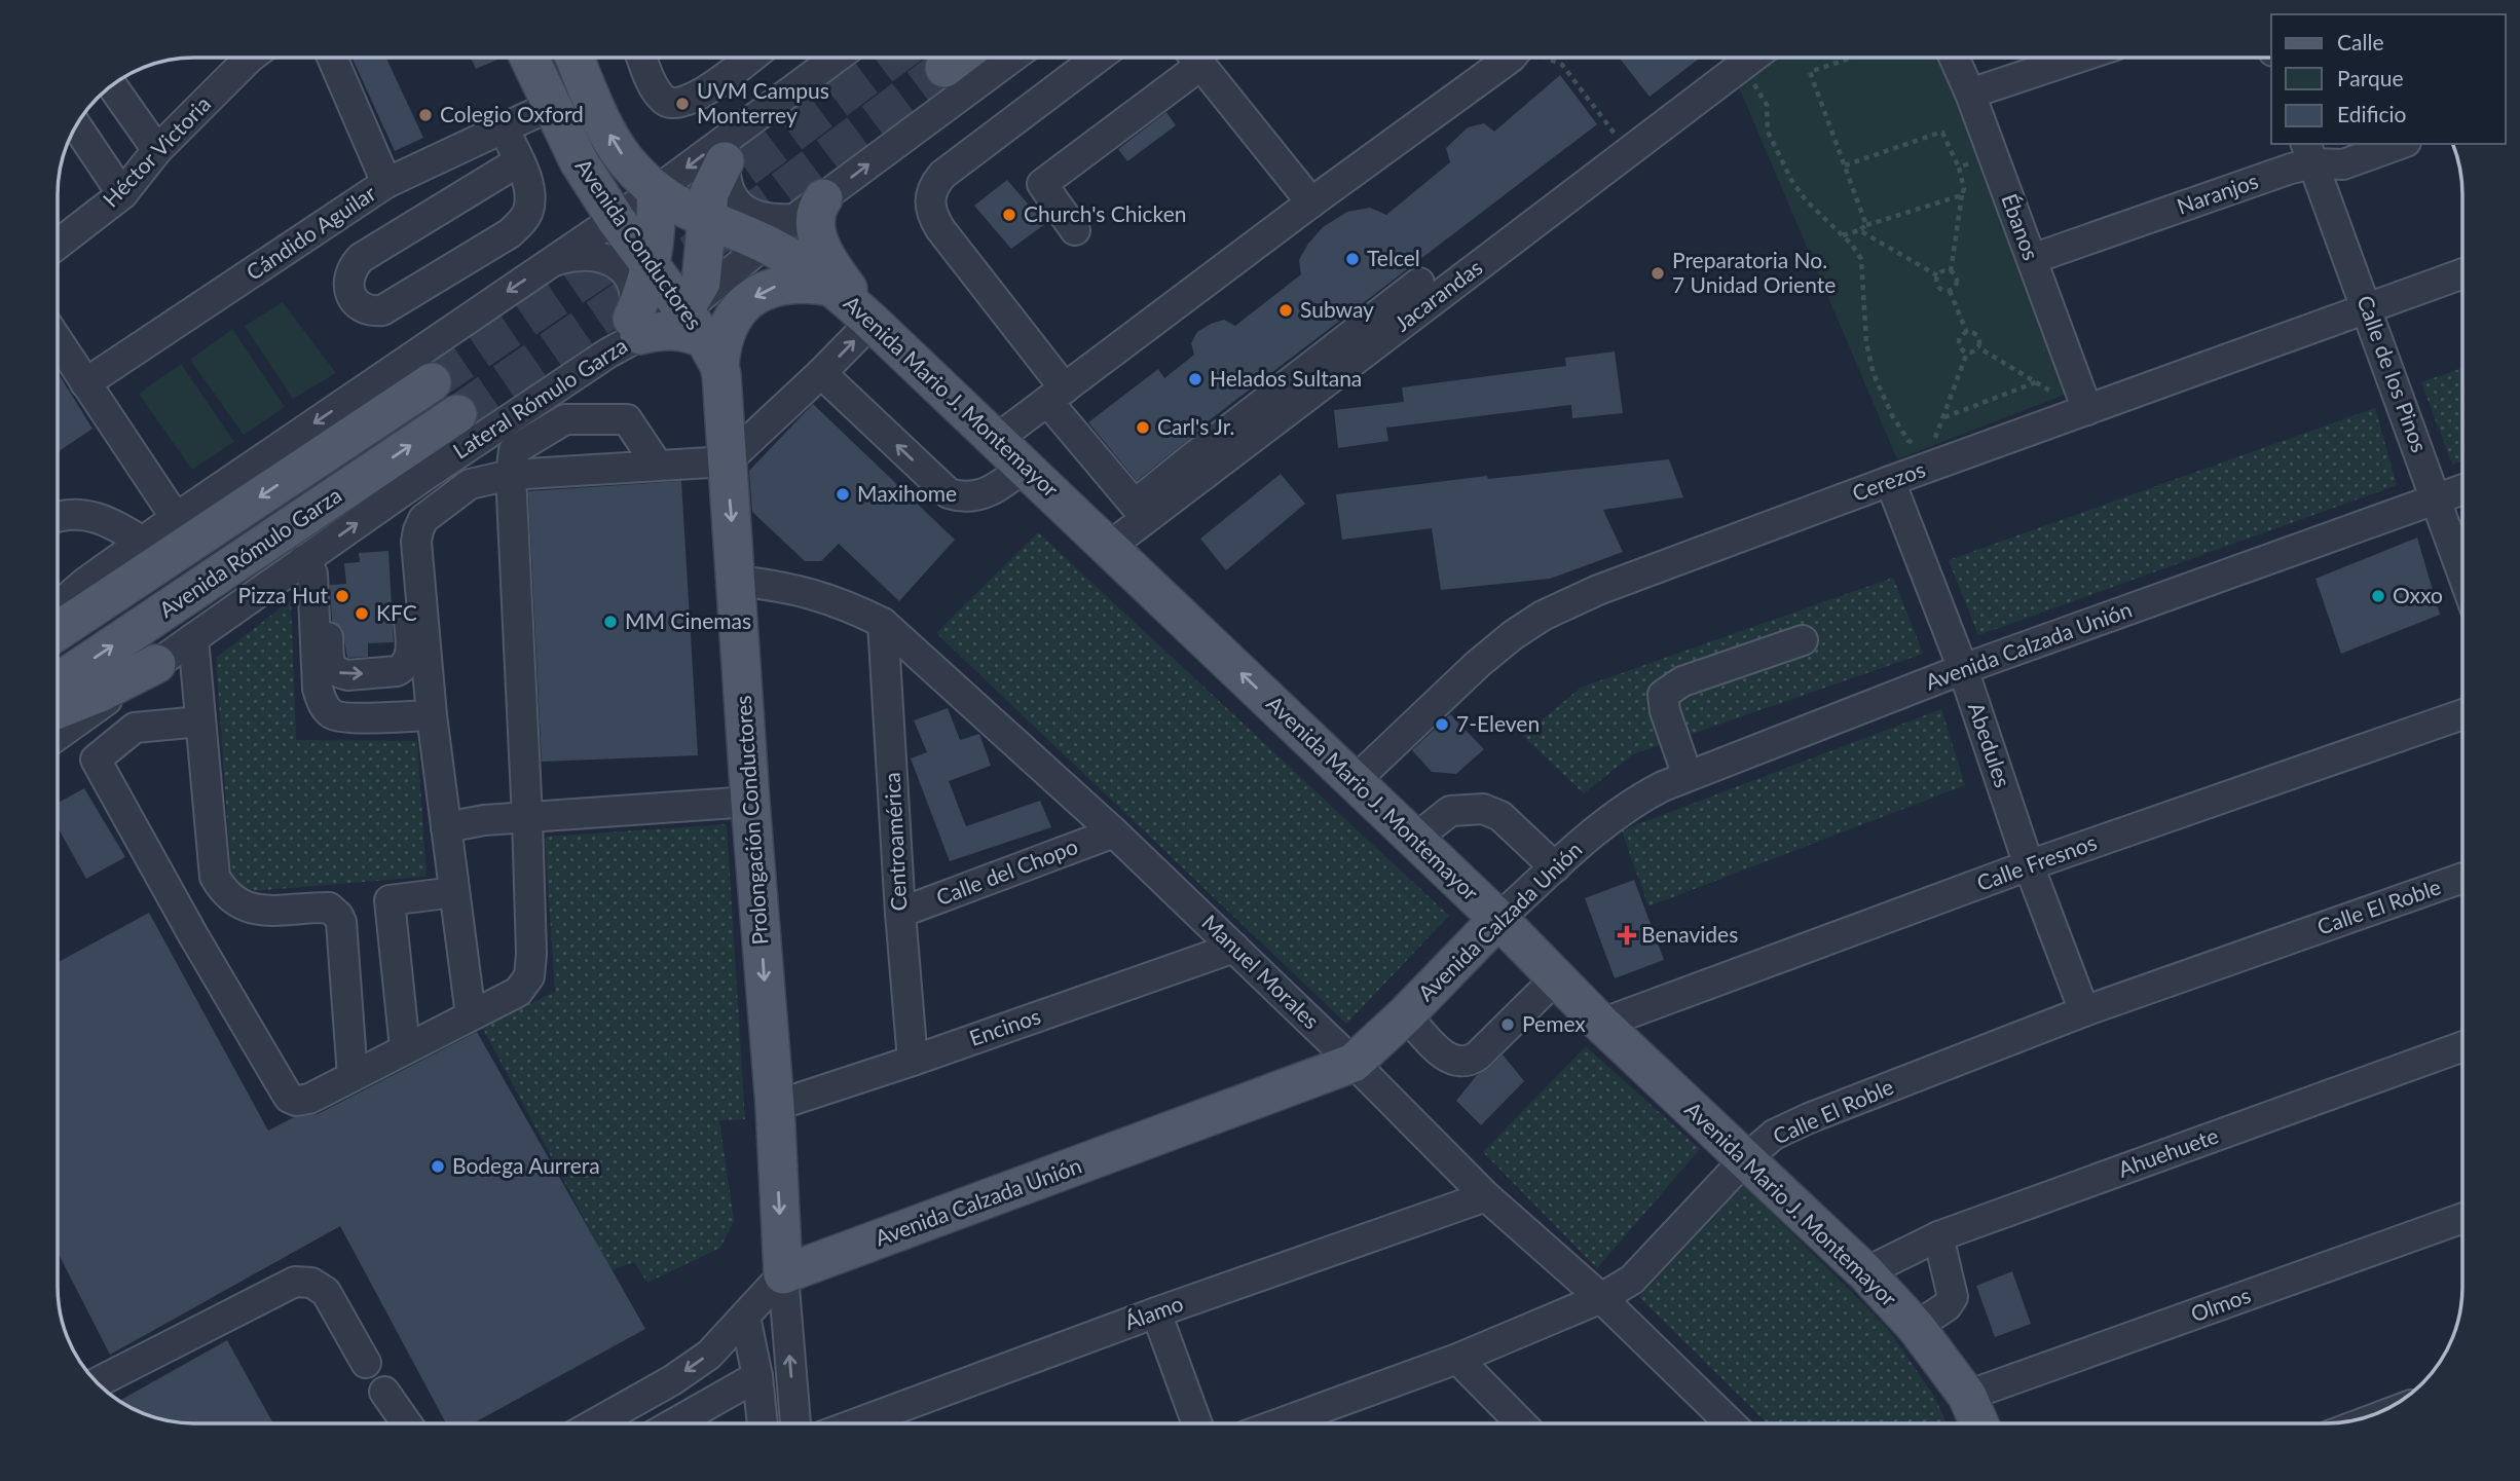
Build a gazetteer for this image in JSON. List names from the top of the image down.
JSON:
{
  "streets": {
    "main road": [
      "Avenida Conductores",
      "Avenida Mario J. Montemayor",
      "Avenida Rómulo Garza",
      "Avenida Calzada Unión",
      "Prolongación Conductores"
    ],
    "street": [
      "Héctor Victoria",
      "Naranjos",
      "Ébanos",
      "Cándido Aguilar",
      "Jacarandas",
      "Calle de los Pinos",
      "Lateral Rómulo Garza",
      "Cerezos",
      "Abedules",
      "Centroamérica",
      "Calle Fresnos",
      "Calle del Chopo",
      "Calle El Roble",
      "Manuel Morales",
      "Encinos",
      "Ahuehuete",
      "Olmos",
      "Álamo"
    ]
  },
  "crossings": [
    ["Naranjos", "Ébanos"],
    ["Naranjos", "Calle de los Pinos"],
    ["Ébanos", "Cerezos"],
    ["Cándido Aguilar", "Avenida Conductores"],
    ["Avenida Conductores", "Avenida Mario J. Montemayor"],
    ["Avenida Conductores", "Prolongación Conductores"],
    ["Jacarandas", "Avenida Mario J. Montemayor"],
    ["Calle de los Pinos", "Cerezos"],
    ["Calle de los Pinos", "Avenida Calzada Unión"],
    ["Avenida Mario J. Montemayor", "Cerezos"],
    ["Avenida Mario J. Montemayor", "Avenida Calzada Unión"],
    ["Avenida Mario J. Montemayor", "Calle Fresnos"],
    ["Avenida Mario J. Montemayor", "Calle El Roble"],
    ["Avenida Mario J. Montemayor", "Ahuehuete"],
    ["Avenida Mario J. Montemayor", "Olmos"],
    ["Cerezos", "Abedules"],
    ["Avenida Calzada Unión", "Abedules"],
    ["Avenida Calzada Unión", "Prolongación Conductores"],
    ["Avenida Calzada Unión", "Manuel Morales"],
    ["Abedules", "Calle Fresnos"],
    ["Abedules", "Calle El Roble"],
    ["Prolongación Conductores", "Manuel Morales"],
    ["Prolongación Conductores", "Encinos"],
    ["Centroamérica", "Calle del Chopo"],
    ["Centroamérica", "Manuel Morales"],
    ["Centroamérica", "Encinos"],
    ["Calle del Chopo", "Manuel Morales"],
    ["Calle El Roble", "Manuel Morales"],
    ["Manuel Morales", "Encinos"],
    ["Manuel Morales", "Álamo"]
  ],
  "one_way": ["Prolongación Conductores"],
  "places": {
    "other": [
      "UVM Campus Monterrey",
      "Colegio Oxford",
      "Church's Chicken",
      "Telcel",
      "Preparatoria No. 7 Unidad Oriente",
      "Subway",
      "Helados Sultana",
      "Carl's Jr.",
      "Maxihome",
      "Pizza Hut",
      "Oxxo",
      "KFC",
      "MM Cinemas",
      "7-Eleven",
      "Pemex",
      "Bodega Aurrera"
    ],
    "health": ["Benavides"]
  },
  "legend": ["Calle", "Parque", "Edificio"]
}
